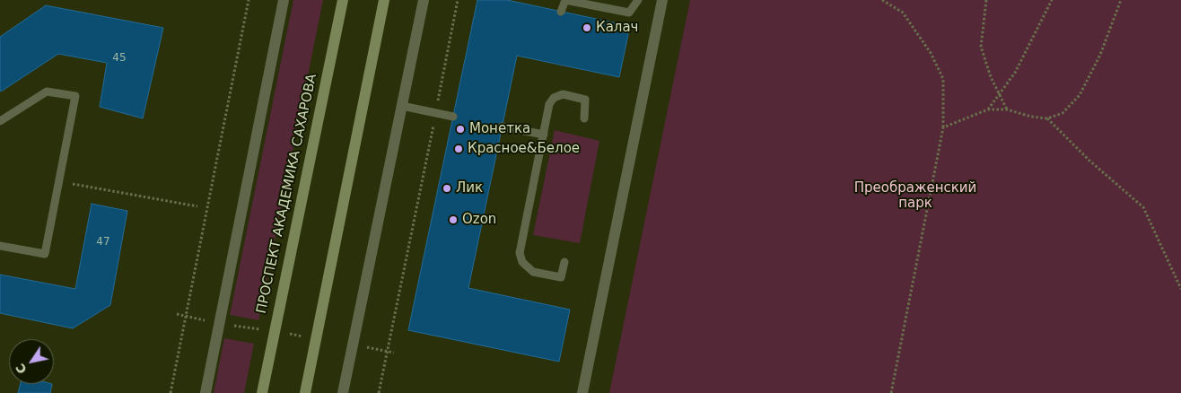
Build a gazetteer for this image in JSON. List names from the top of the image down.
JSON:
{
  "streets": {
    "main road": ["ПРОСПЕКТ АКАДЕМИКА САХАРОВА"]
  },
  "parks": ["Преображенский парк"],
  "places": [
    "Калач",
    "Монетка",
    "Красное&Белое",
    "Лик",
    "Ozon"
  ],
  "house_numbers": ["45", "47"],
  "north": "bottom left"
}
